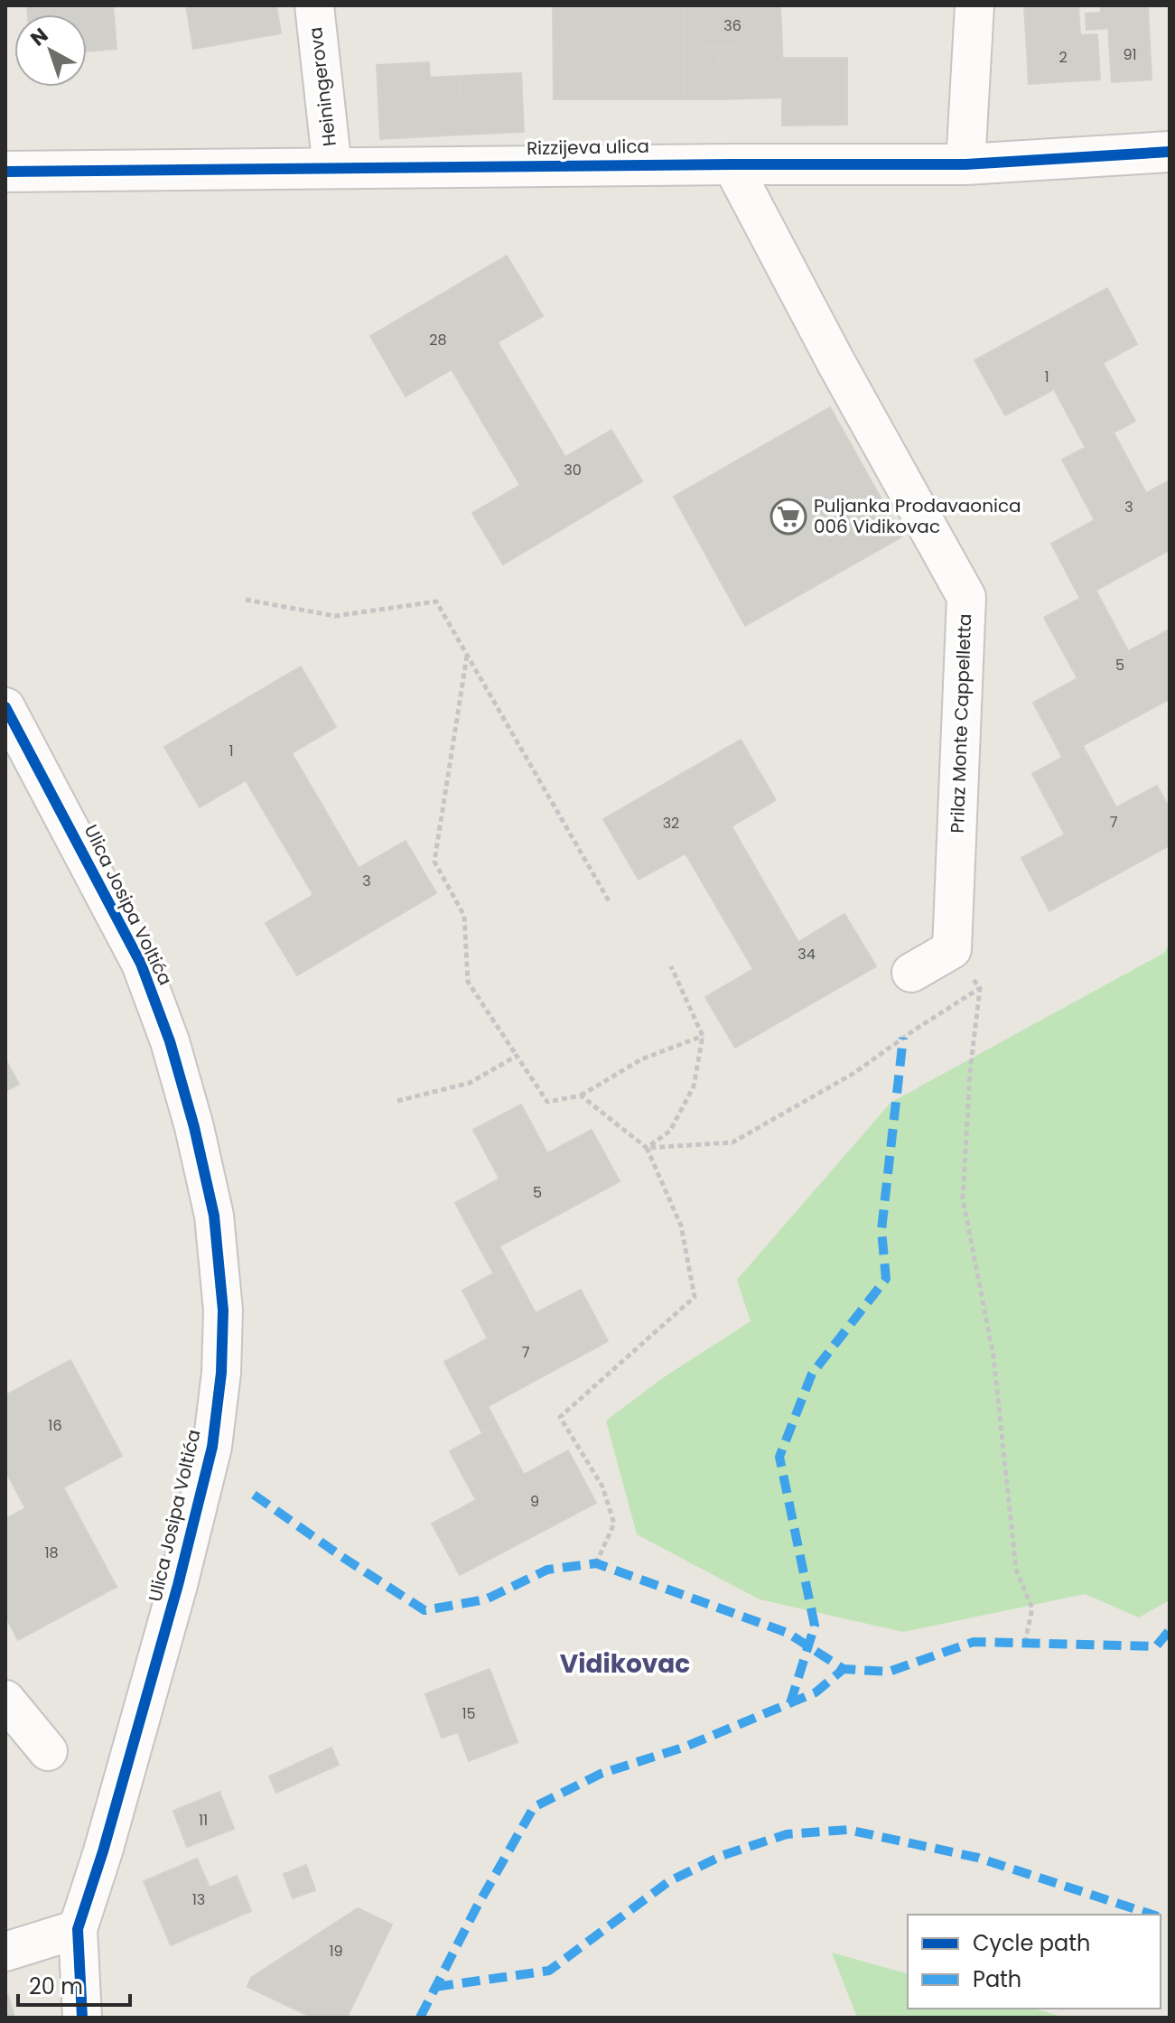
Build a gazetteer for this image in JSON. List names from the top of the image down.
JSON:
{
  "streets": {
    "street": [
      "Heiningerova",
      "Rizzijeva ulica",
      "Prilaz Monte Cappelletta",
      "Ulica Josipa Voltića"
    ]
  },
  "crossings": [
    ["Heiningerova", "Rizzijeva ulica"],
    ["Rizzijeva ulica", "Prilaz Monte Cappelletta"]
  ],
  "districts": ["Vidikovac"],
  "places": {
    "supermarket": ["Puljanka Prodavaonica 006 Vidikovac"]
  },
  "house_numbers": [
    "36",
    "91",
    "2",
    "28",
    "1",
    "30",
    "3",
    "5",
    "1",
    "7",
    "32",
    "3",
    "34",
    "5",
    "7",
    "16",
    "9",
    "18",
    "15",
    "11",
    "13",
    "19"
  ],
  "legend": ["Cycle path", "Path"],
  "scale_bar": "20 m",
  "north": "top left"
}
